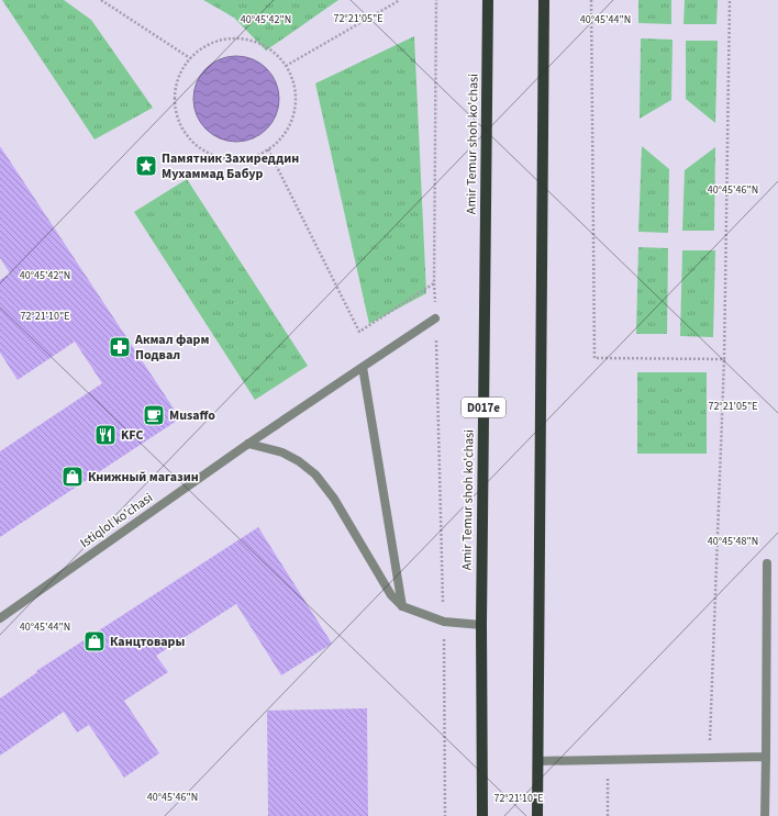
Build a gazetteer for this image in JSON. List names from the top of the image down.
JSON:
{
  "streets": {
    "main road": ["Amir Temur shoh ko'chasi", "D017e"],
    "street": ["Istiqlol ko'chasi"]
  },
  "places": {
    "place": ["Памятник Захиреддин Мухаммад Бабур"],
    "pharmacy": ["Акмал фарм Подвал"],
    "cafe": ["Musaffo"],
    "restaurant": ["KFC"],
    "shop": ["Книжный магазин", "Канцтовары"]
  },
  "coordinates": [
    "72°21'05\"E",
    "40°45'42\"N",
    "40°45'44\"N",
    "40°45'46\"N",
    "72°21'10\"E",
    "40°45'48\"N"
  ]
}
